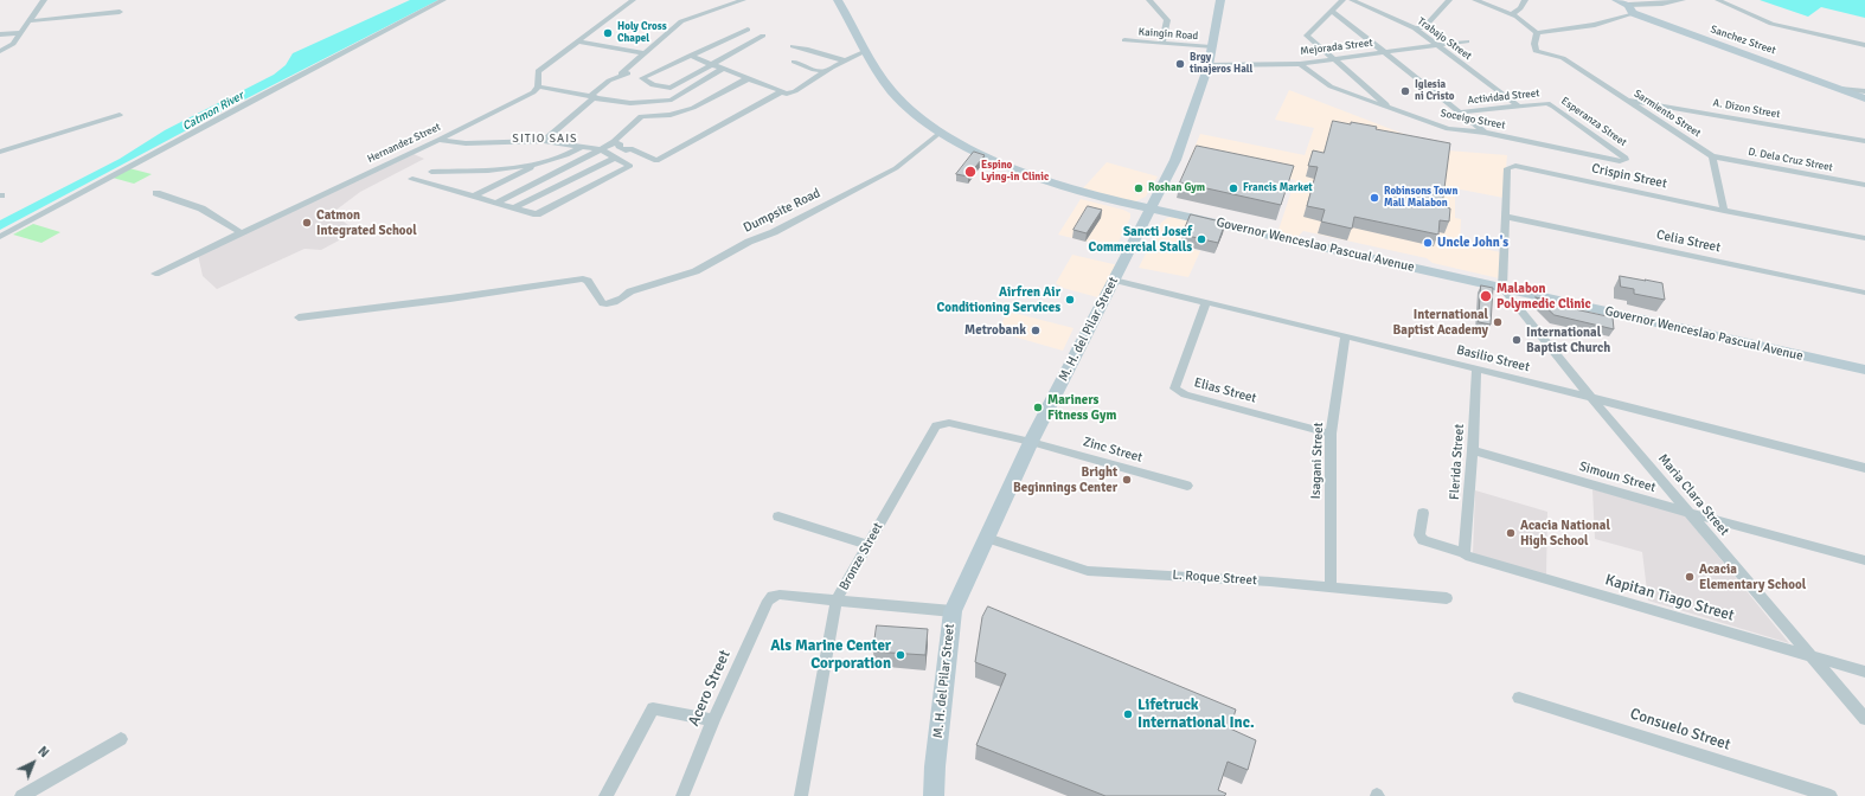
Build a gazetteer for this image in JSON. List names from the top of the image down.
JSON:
{
  "streets": {
    "main road": ["Sanchez Street", "Governor Wenceslao Pascual Avenue", "M. H. del Pilar Street"],
    "street": [
      "Kaingin Road",
      "Trabajo Street",
      "Mejorada Street",
      "Actividad Street",
      "A. Dizon Street",
      "Sarmiento Street",
      "Soceigo Street",
      "Esperanza Street",
      "Hernandez Street",
      "D. Dela Cruz Street",
      "Crispin Street",
      "Dumpsite Road",
      "Celia Street",
      "Basilio Street",
      "Elias Street",
      "Zinc Street",
      "Isagani Street",
      "Flerida Street",
      "Simoun Street",
      "Maria Clara Street",
      "Bronze Street",
      "L. Roque Street",
      "Kapitan Tiago Street",
      "Acero Street",
      "Consuelo Street"
    ]
  },
  "crossings": [
    ["Kaingin Road", "M. H. del Pilar Street"],
    ["Trabajo Street", "Mejorada Street"],
    ["Trabajo Street", "Actividad Street"],
    ["Mejorada Street", "Soceigo Street"],
    ["Mejorada Street", "M. H. del Pilar Street"],
    ["Actividad Street", "Esperanza Street"],
    ["A. Dizon Street", "Sarmiento Street"],
    ["Sarmiento Street", "D. Dela Cruz Street"],
    ["Soceigo Street", "Esperanza Street"],
    ["Crispin Street", "Celia Street"],
    ["Crispin Street", "Governor Wenceslao Pascual Avenue"],
    ["Crispin Street", "Maria Clara Street"],
    ["Dumpsite Road", "Governor Wenceslao Pascual Avenue"],
    ["Governor Wenceslao Pascual Avenue", "M. H. del Pilar Street"],
    ["Governor Wenceslao Pascual Avenue", "Maria Clara Street"],
    ["M. H. del Pilar Street", "Basilio Street"],
    ["M. H. del Pilar Street", "Zinc Street"],
    ["M. H. del Pilar Street", "Bronze Street"],
    ["M. H. del Pilar Street", "L. Roque Street"],
    ["Basilio Street", "Elias Street"],
    ["Basilio Street", "Isagani Street"],
    ["Basilio Street", "Flerida Street"],
    ["Basilio Street", "Maria Clara Street"],
    ["Elias Street", "Isagani Street"],
    ["Zinc Street", "Bronze Street"],
    ["Isagani Street", "L. Roque Street"],
    ["Flerida Street", "Simoun Street"],
    ["Flerida Street", "Kapitan Tiago Street"],
    ["Simoun Street", "Maria Clara Street"],
    ["Maria Clara Street", "Kapitan Tiago Street"],
    ["Bronze Street", "Acero Street"]
  ],
  "districts": ["SITIO SAIS"],
  "water": ["Catmon River"],
  "places": [
    "Holy Cross Chapel",
    "Brgy tinajeros Hall",
    "Iglesia ni Cristo",
    "Espino Lying-in Clinic",
    "Roshan Gym",
    "Francis Market",
    "Robinsons Town Mall Malabon",
    "Catmon Integrated School",
    "Sancti Josef Commercial Stalls",
    "Uncle John's",
    "Malabon Polymedic Clinic",
    "Airfren Air Conditioning Services",
    "International Baptist Academy",
    "Metrobank",
    "International Baptist Church",
    "Mariners Fitness Gym",
    "Bright Beginnings Center",
    "Acacia National High School",
    "Acacia Elementary School",
    "Als Marine Center Corporation",
    "Lifetruck International Inc."
  ],
  "north": "top right"
}
